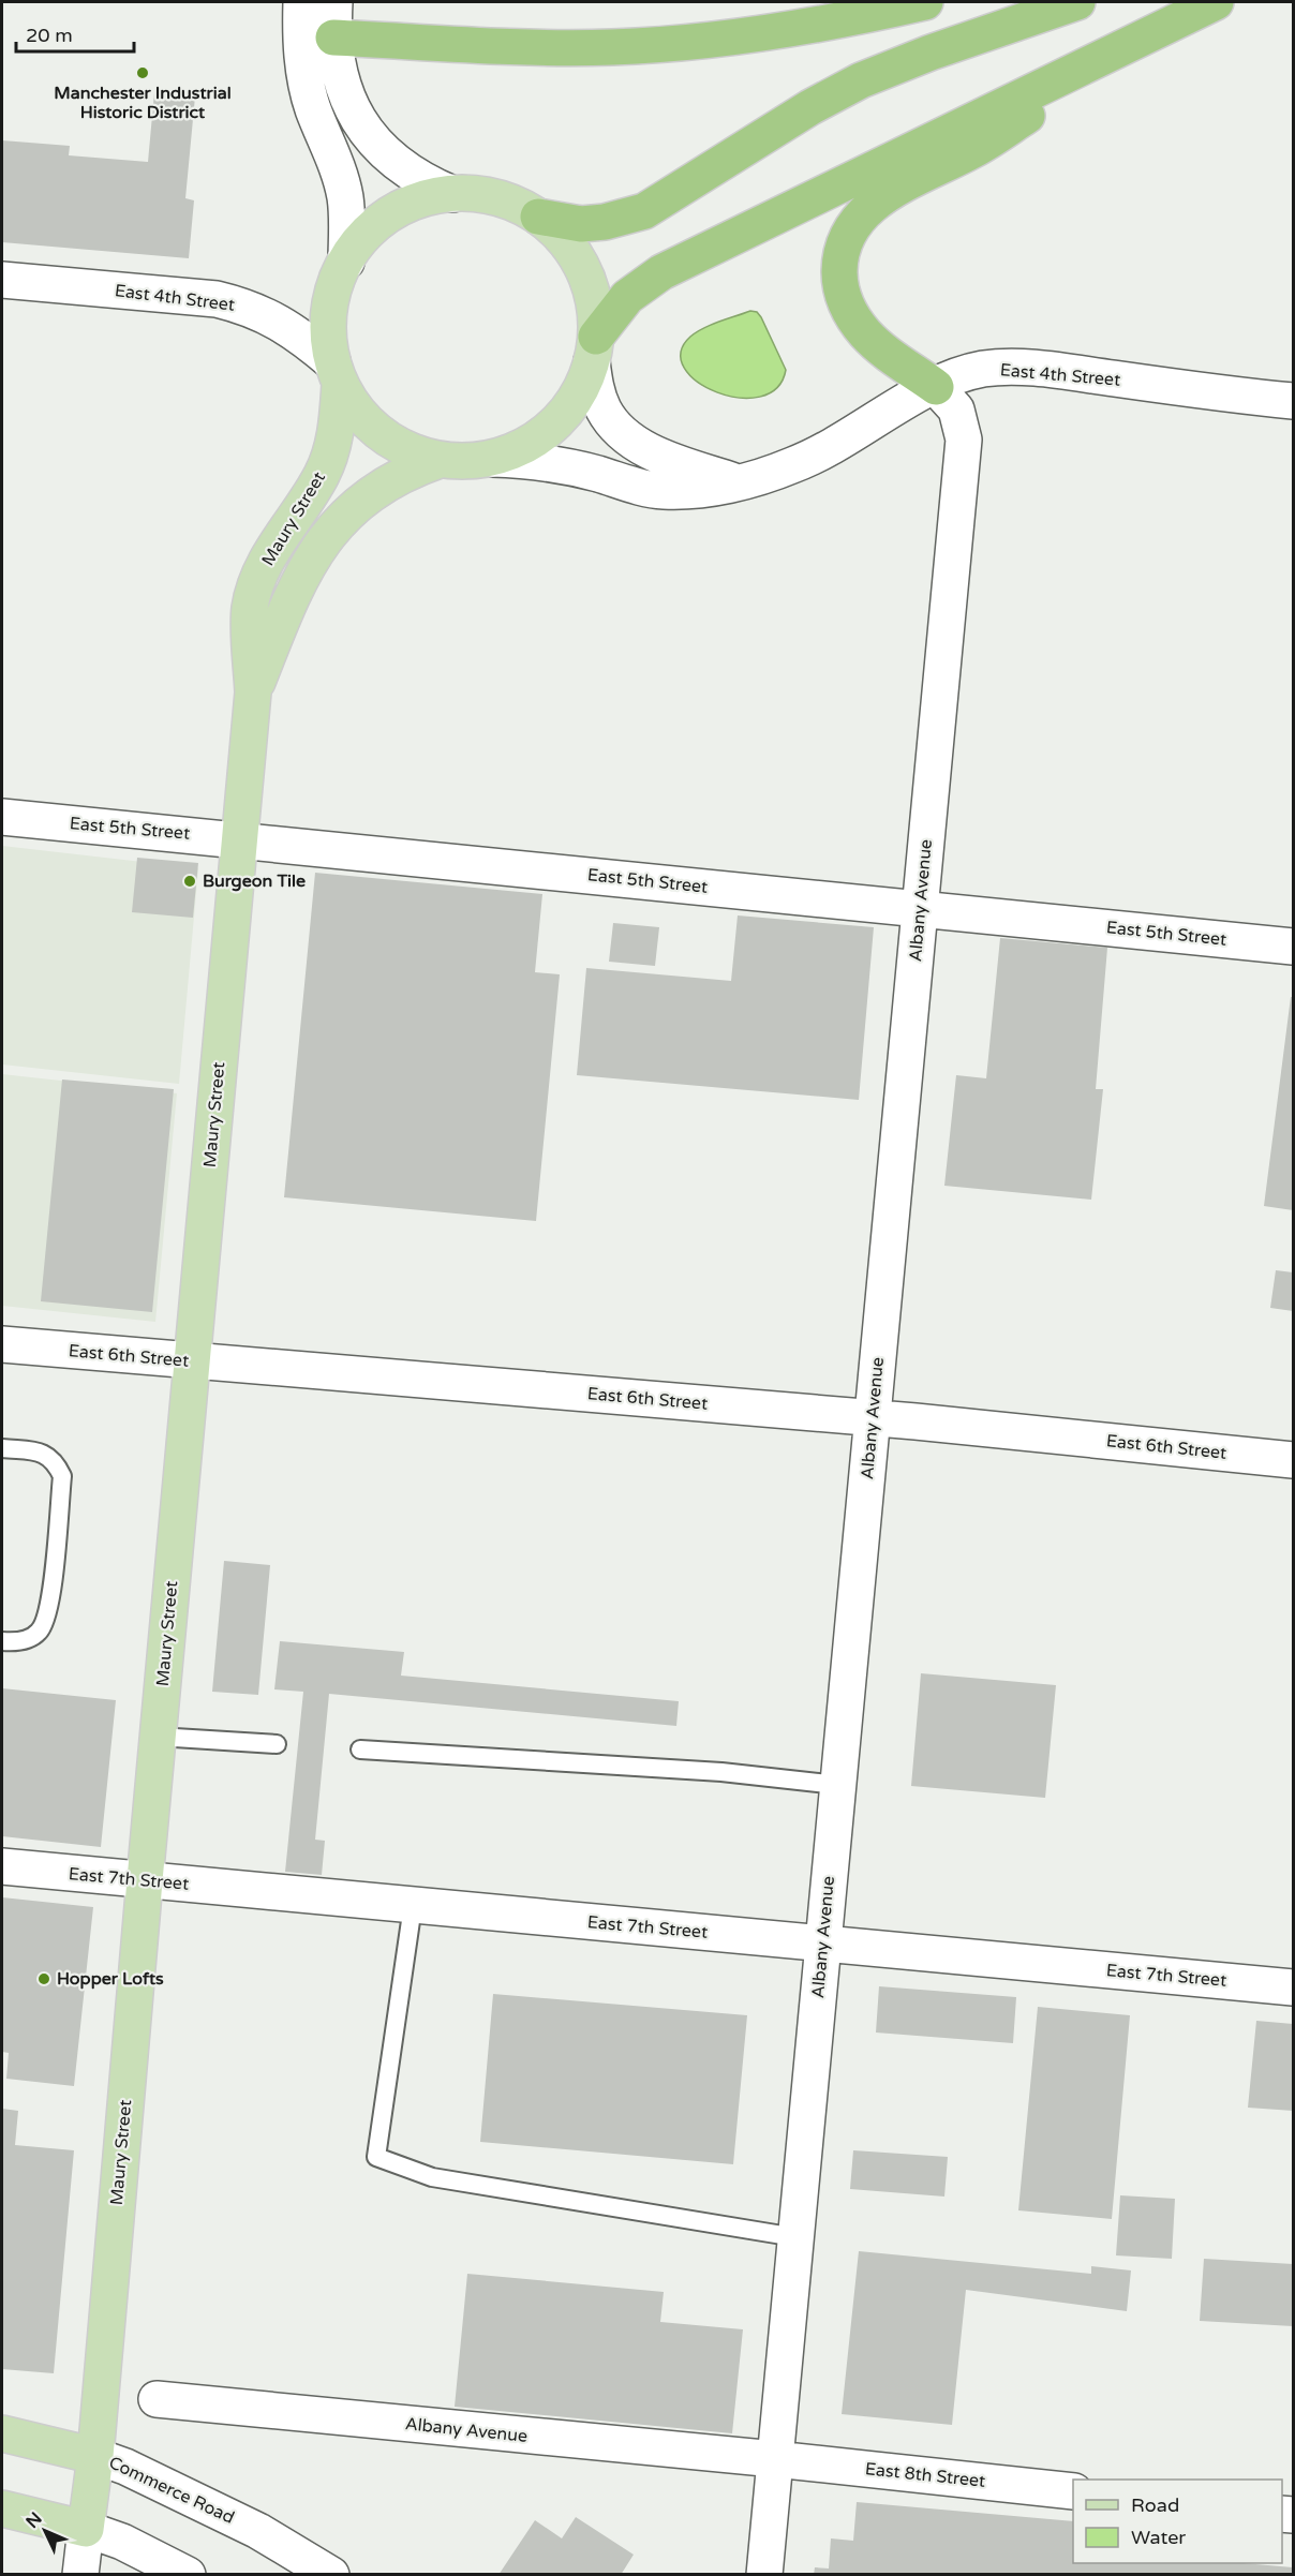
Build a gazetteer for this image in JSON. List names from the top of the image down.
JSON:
{
  "streets": {
    "main road": ["Maury Street", "Commerce Road"],
    "street": [
      "East 4th Street",
      "East 5th Street",
      "Albany Avenue",
      "East 6th Street",
      "East 7th Street",
      "East 8th Street"
    ]
  },
  "crossings": [
    ["East 4th Street", "Maury Street"],
    ["East 4th Street", "Albany Avenue"],
    ["Maury Street", "East 5th Street"],
    ["Maury Street", "East 6th Street"],
    ["Maury Street", "East 7th Street"],
    ["Maury Street", "Commerce Road"],
    ["East 5th Street", "Albany Avenue"],
    ["Albany Avenue", "East 6th Street"],
    ["Albany Avenue", "East 7th Street"],
    ["Albany Avenue", "East 8th Street"]
  ],
  "places": ["Manchester Industrial Historic District", "Burgeon Tile", "Hopper Lofts"],
  "legend": ["Road", "Water"],
  "scale_bar": "20 m",
  "north": "top left"
}
